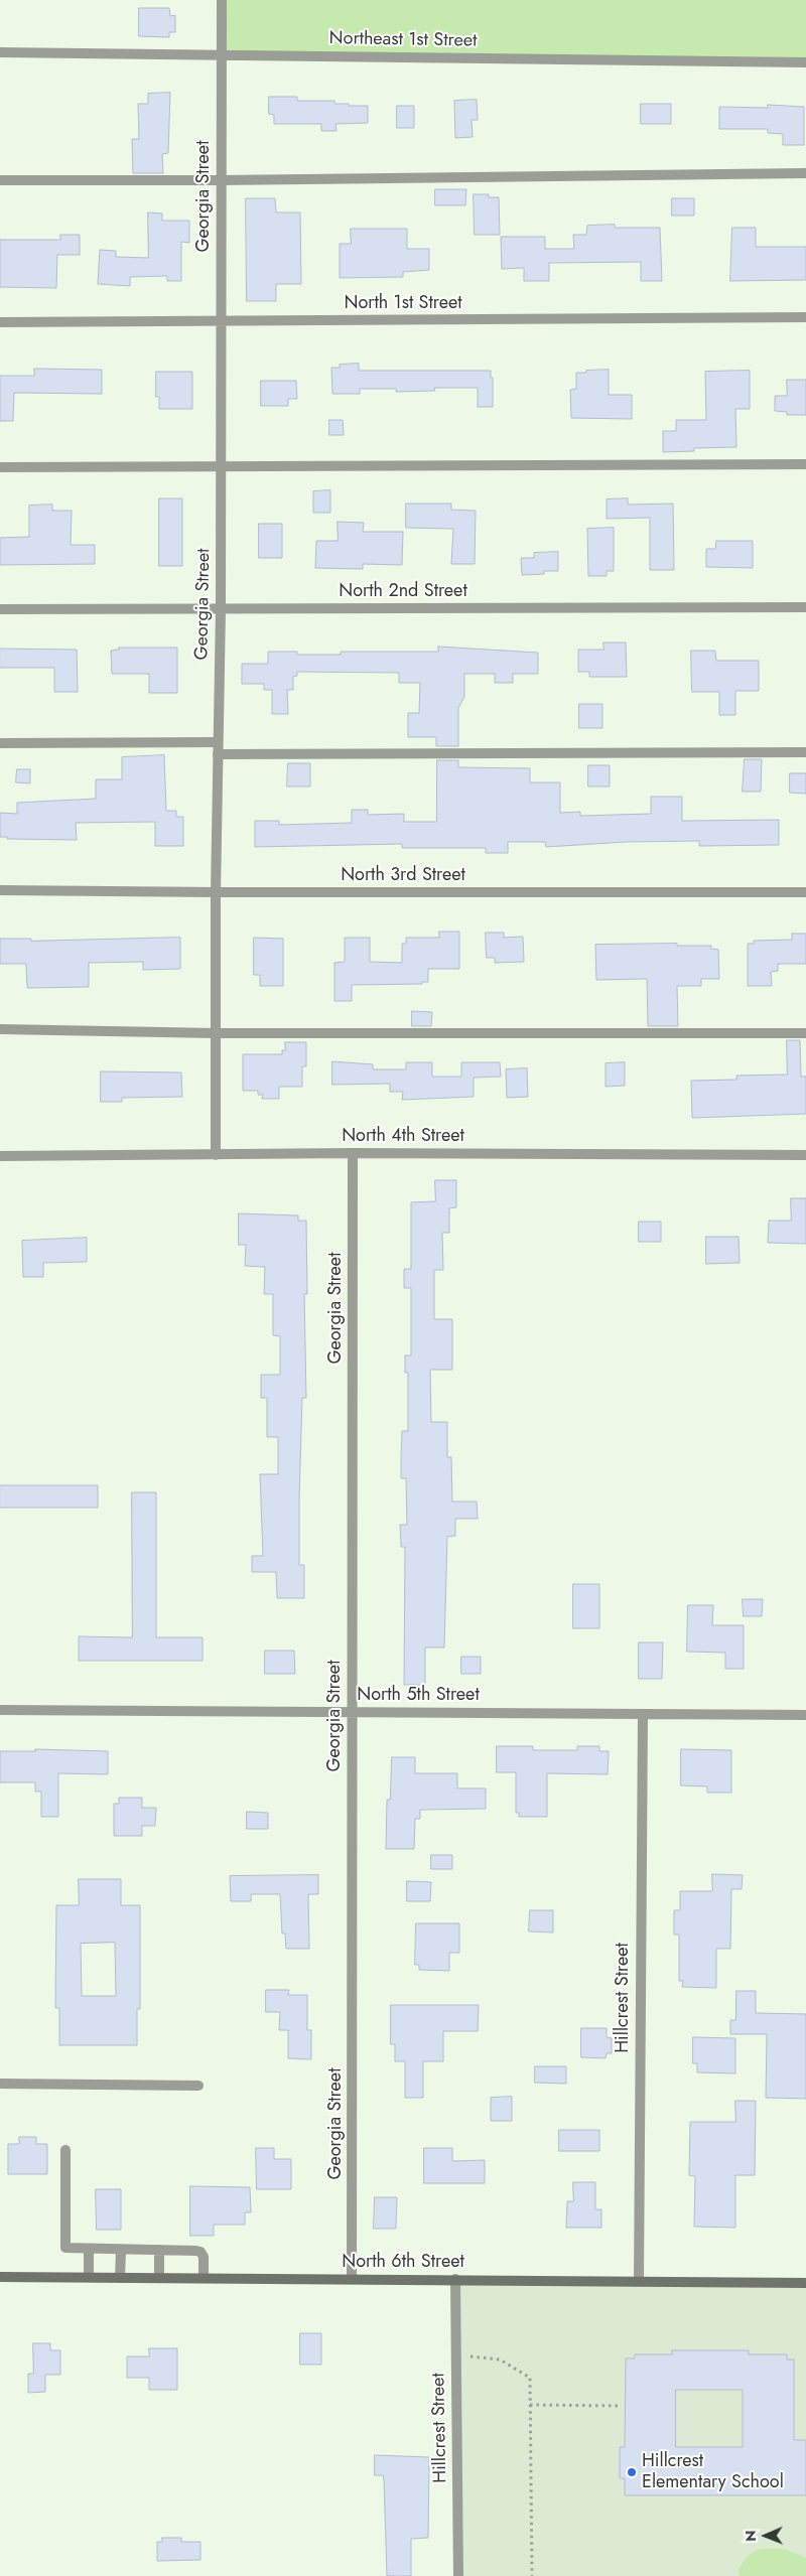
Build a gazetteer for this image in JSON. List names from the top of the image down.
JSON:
{
  "streets": {
    "street": [
      "Northeast 1st Street",
      "Georgia Street",
      "North 1st Street",
      "North 2nd Street",
      "North 3rd Street",
      "North 4th Street",
      "North 5th Street",
      "Hillcrest Street",
      "North 6th Street"
    ]
  },
  "crossings": [
    ["Northeast 1st Street", "Georgia Street"],
    ["Georgia Street", "North 1st Street"],
    ["Georgia Street", "North 2nd Street"],
    ["Georgia Street", "North 3rd Street"],
    ["Georgia Street", "North 4th Street"],
    ["Georgia Street", "North 5th Street"],
    ["Georgia Street", "North 6th Street"],
    ["North 5th Street", "Hillcrest Street"],
    ["Hillcrest Street", "North 6th Street"]
  ],
  "places": ["Hillcrest Elementary School"],
  "north": "left"
}
